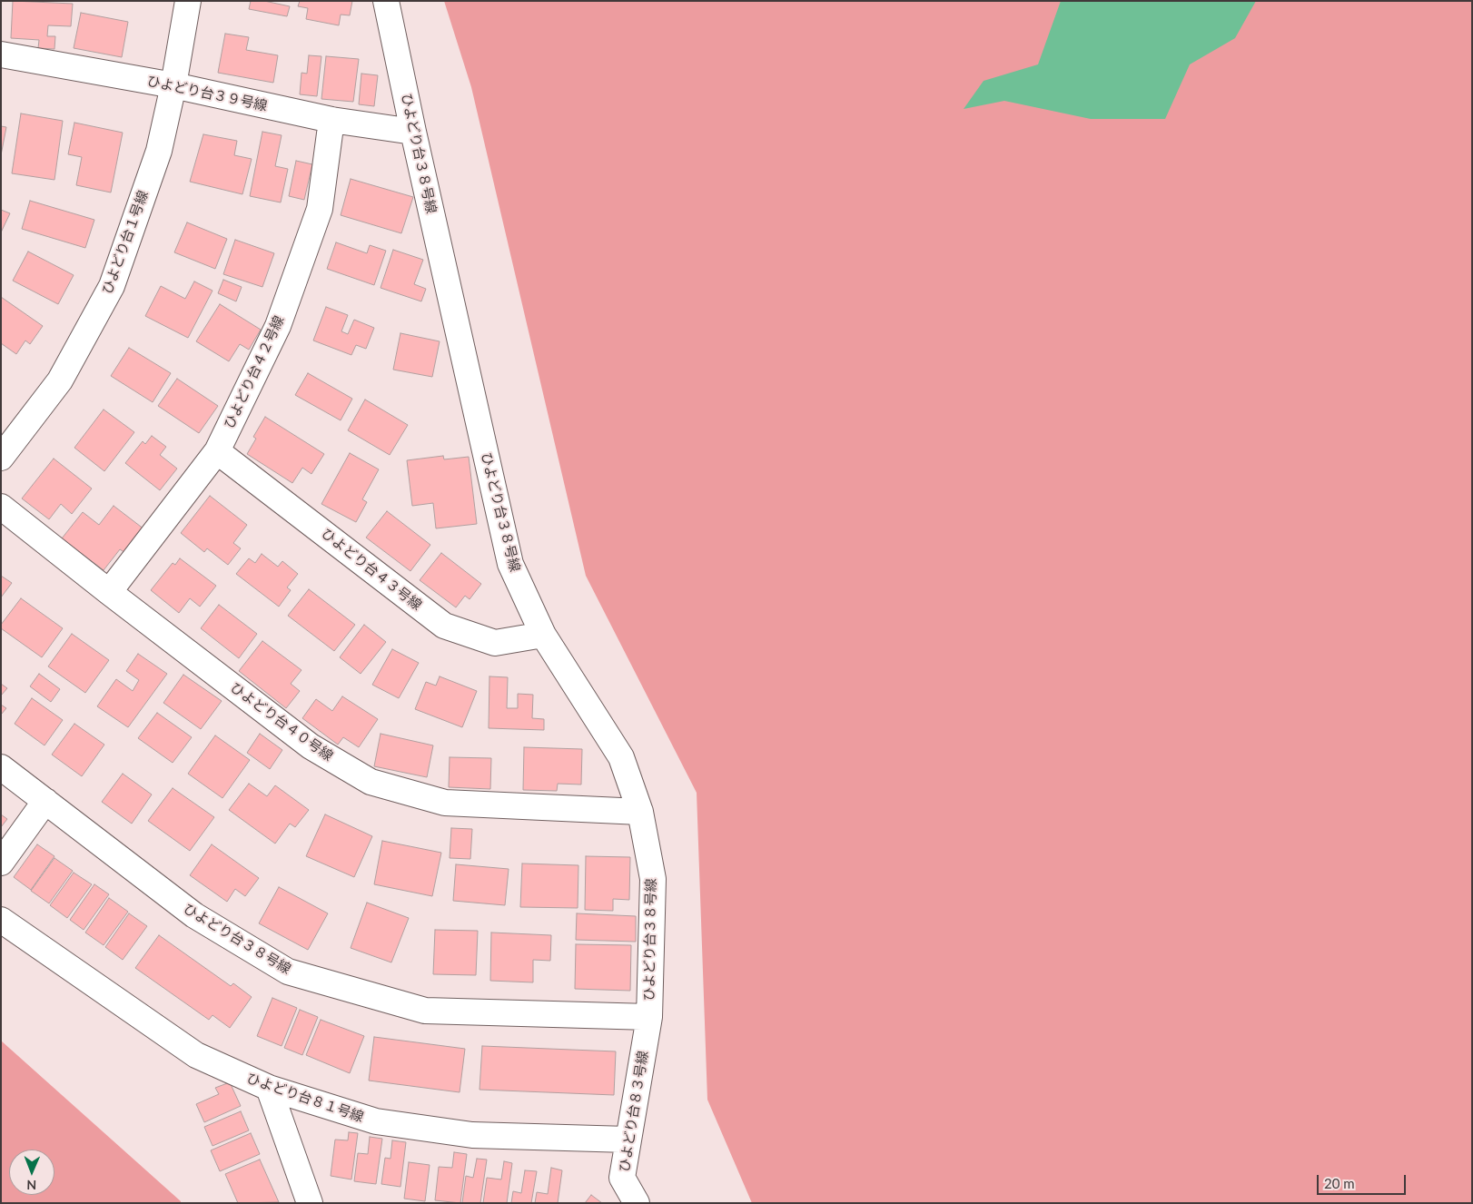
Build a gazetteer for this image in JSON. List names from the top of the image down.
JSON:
{
  "streets": {
    "street": [
      "ひよどり台３９号線",
      "ひよどり台３８号線",
      "ひよどり台１号線",
      "ひよどり台４２号線",
      "ひよどり台４３号線",
      "ひよどり台４０号線",
      "ひよどり台８１号線",
      "ひよどり台８３号線"
    ]
  },
  "crossings": [
    ["ひよどり台３９号線", "ひよどり台３８号線"],
    ["ひよどり台３９号線", "ひよどり台１号線"],
    ["ひよどり台３９号線", "ひよどり台４２号線"],
    ["ひよどり台３８号線", "ひよどり台４３号線"],
    ["ひよどり台３８号線", "ひよどり台４０号線"],
    ["ひよどり台３８号線", "ひよどり台８３号線"],
    ["ひよどり台４２号線", "ひよどり台４３号線"],
    ["ひよどり台４２号線", "ひよどり台４０号線"],
    ["ひよどり台８１号線", "ひよどり台８３号線"]
  ],
  "scale_bar": "20 m",
  "north": "bottom"
}
